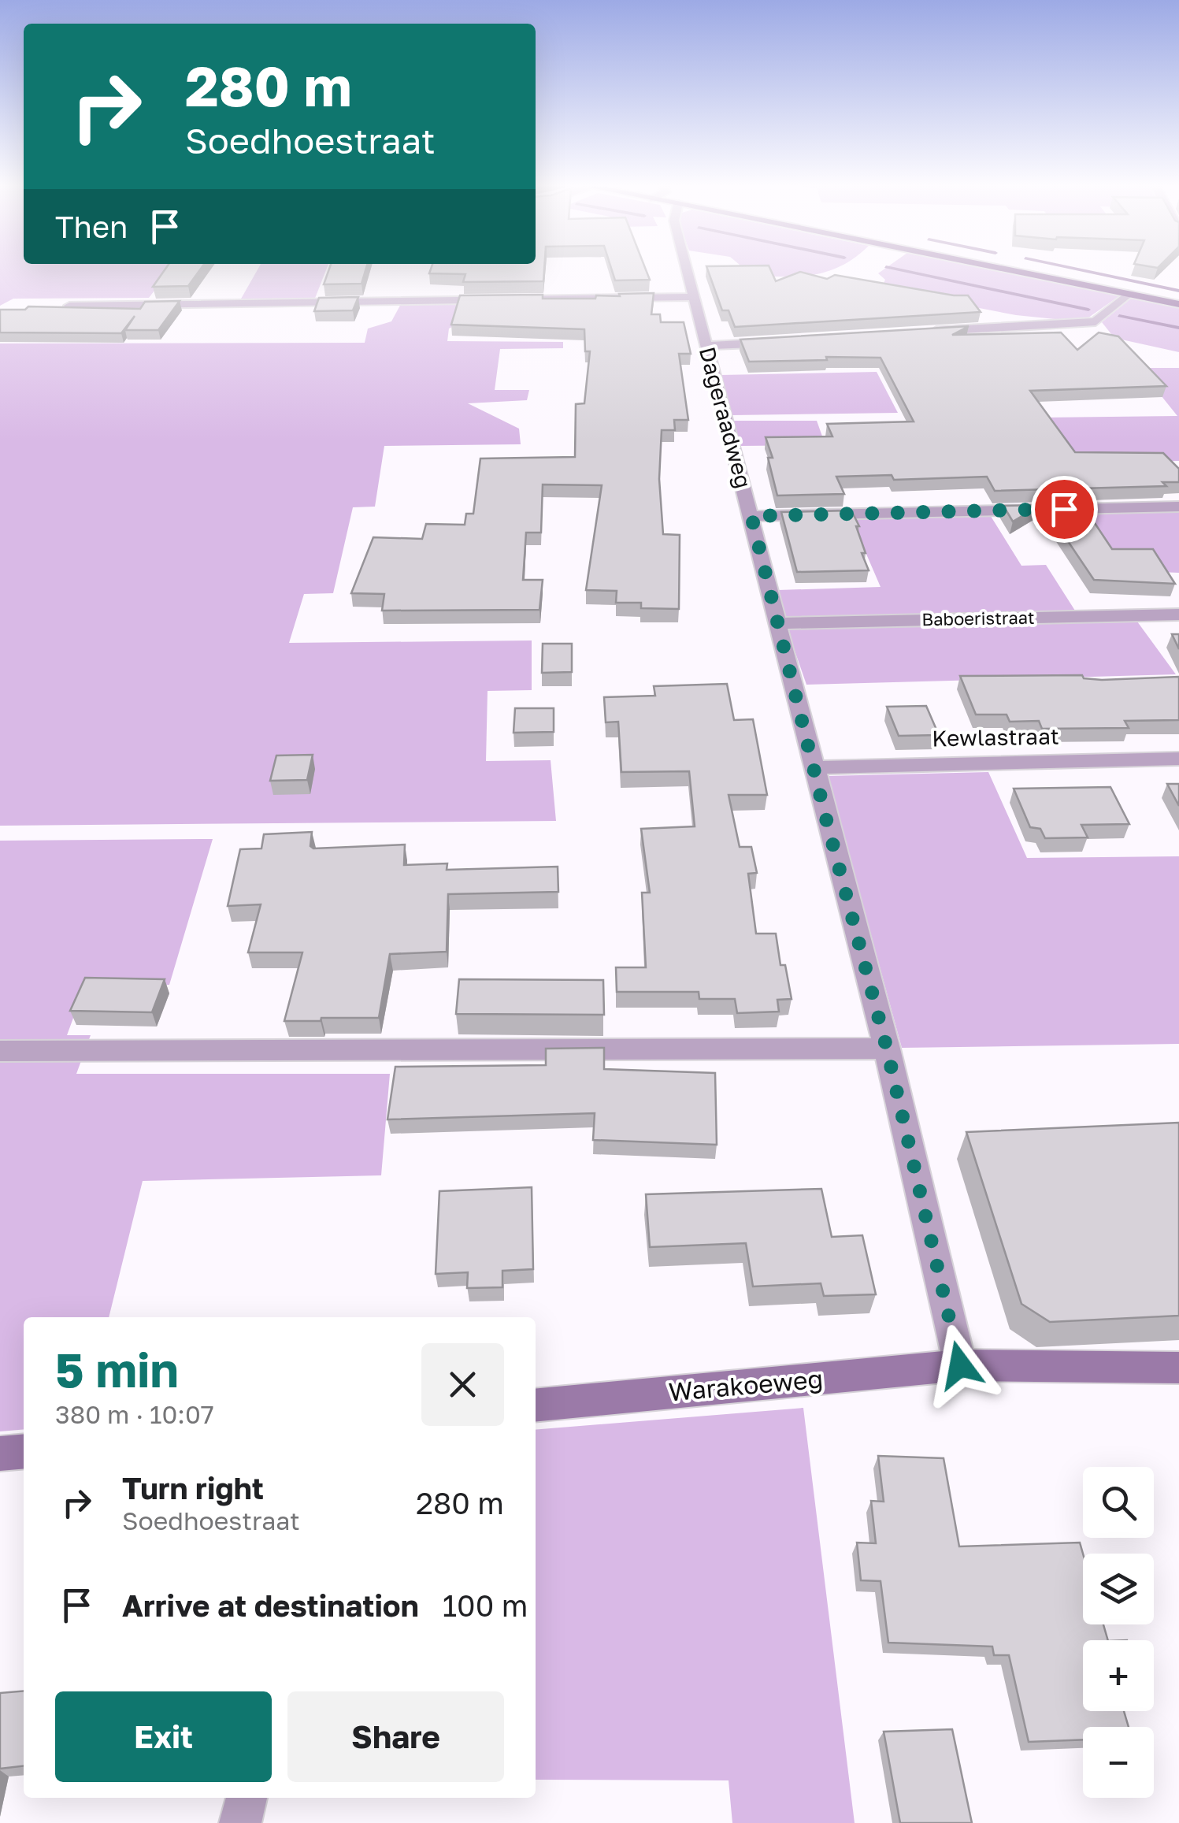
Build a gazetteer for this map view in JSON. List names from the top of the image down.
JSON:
{
  "streets": {
    "street": [
      "Dageraadweg",
      "Baboeristraat",
      "Kewlastraat",
      "Warakoeweg"
    ]
  },
  "crossings": [
    ["Dageraadweg", "Baboeristraat"],
    ["Dageraadweg", "Kewlastraat"],
    ["Dageraadweg", "Warakoeweg"]
  ],
  "page": {
    "turn": ["280 m", "Soedhoestraat"],
    "then": "Then",
    "heading": ["5 min", "380 m · 10:07"],
    "list": [
      {
        "name": "Turn right",
        "note": "Soedhoestraat",
        "value": "280 m"
      },
      {
        "name": "Arrive at destination",
        "value": "100 m"
      }
    ],
    "map_buttons": ["+", "−"],
    "buttons": ["Exit", "Share"]
  }
}
